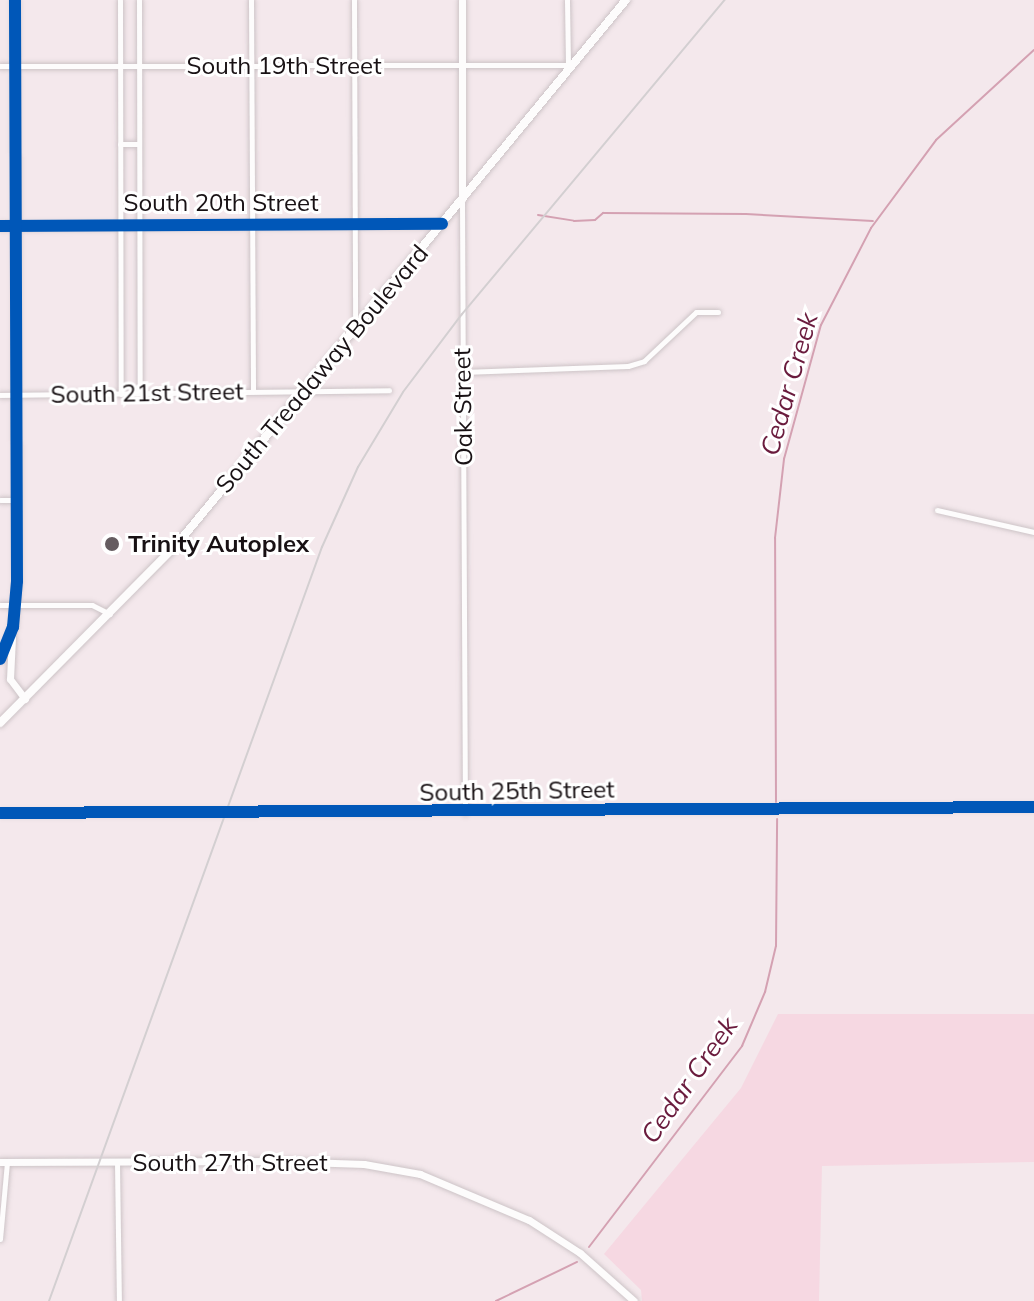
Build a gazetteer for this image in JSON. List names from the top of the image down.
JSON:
{
  "streets": {
    "main road": ["South Treadaway Boulevard"],
    "street": [
      "South 19th Street",
      "South 20th Street",
      "South 21st Street",
      "Oak Street",
      "South 25th Street",
      "South 27th Street"
    ]
  },
  "crossings": [
    ["South 19th Street", "South Treadaway Boulevard"],
    ["South 19th Street", "Oak Street"],
    ["South 20th Street", "South Treadaway Boulevard"],
    ["South Treadaway Boulevard", "South 21st Street"],
    ["South Treadaway Boulevard", "Oak Street"],
    ["Oak Street", "South 25th Street"]
  ],
  "water": ["Cedar Creek"],
  "places": ["Trinity Autoplex"]
}
